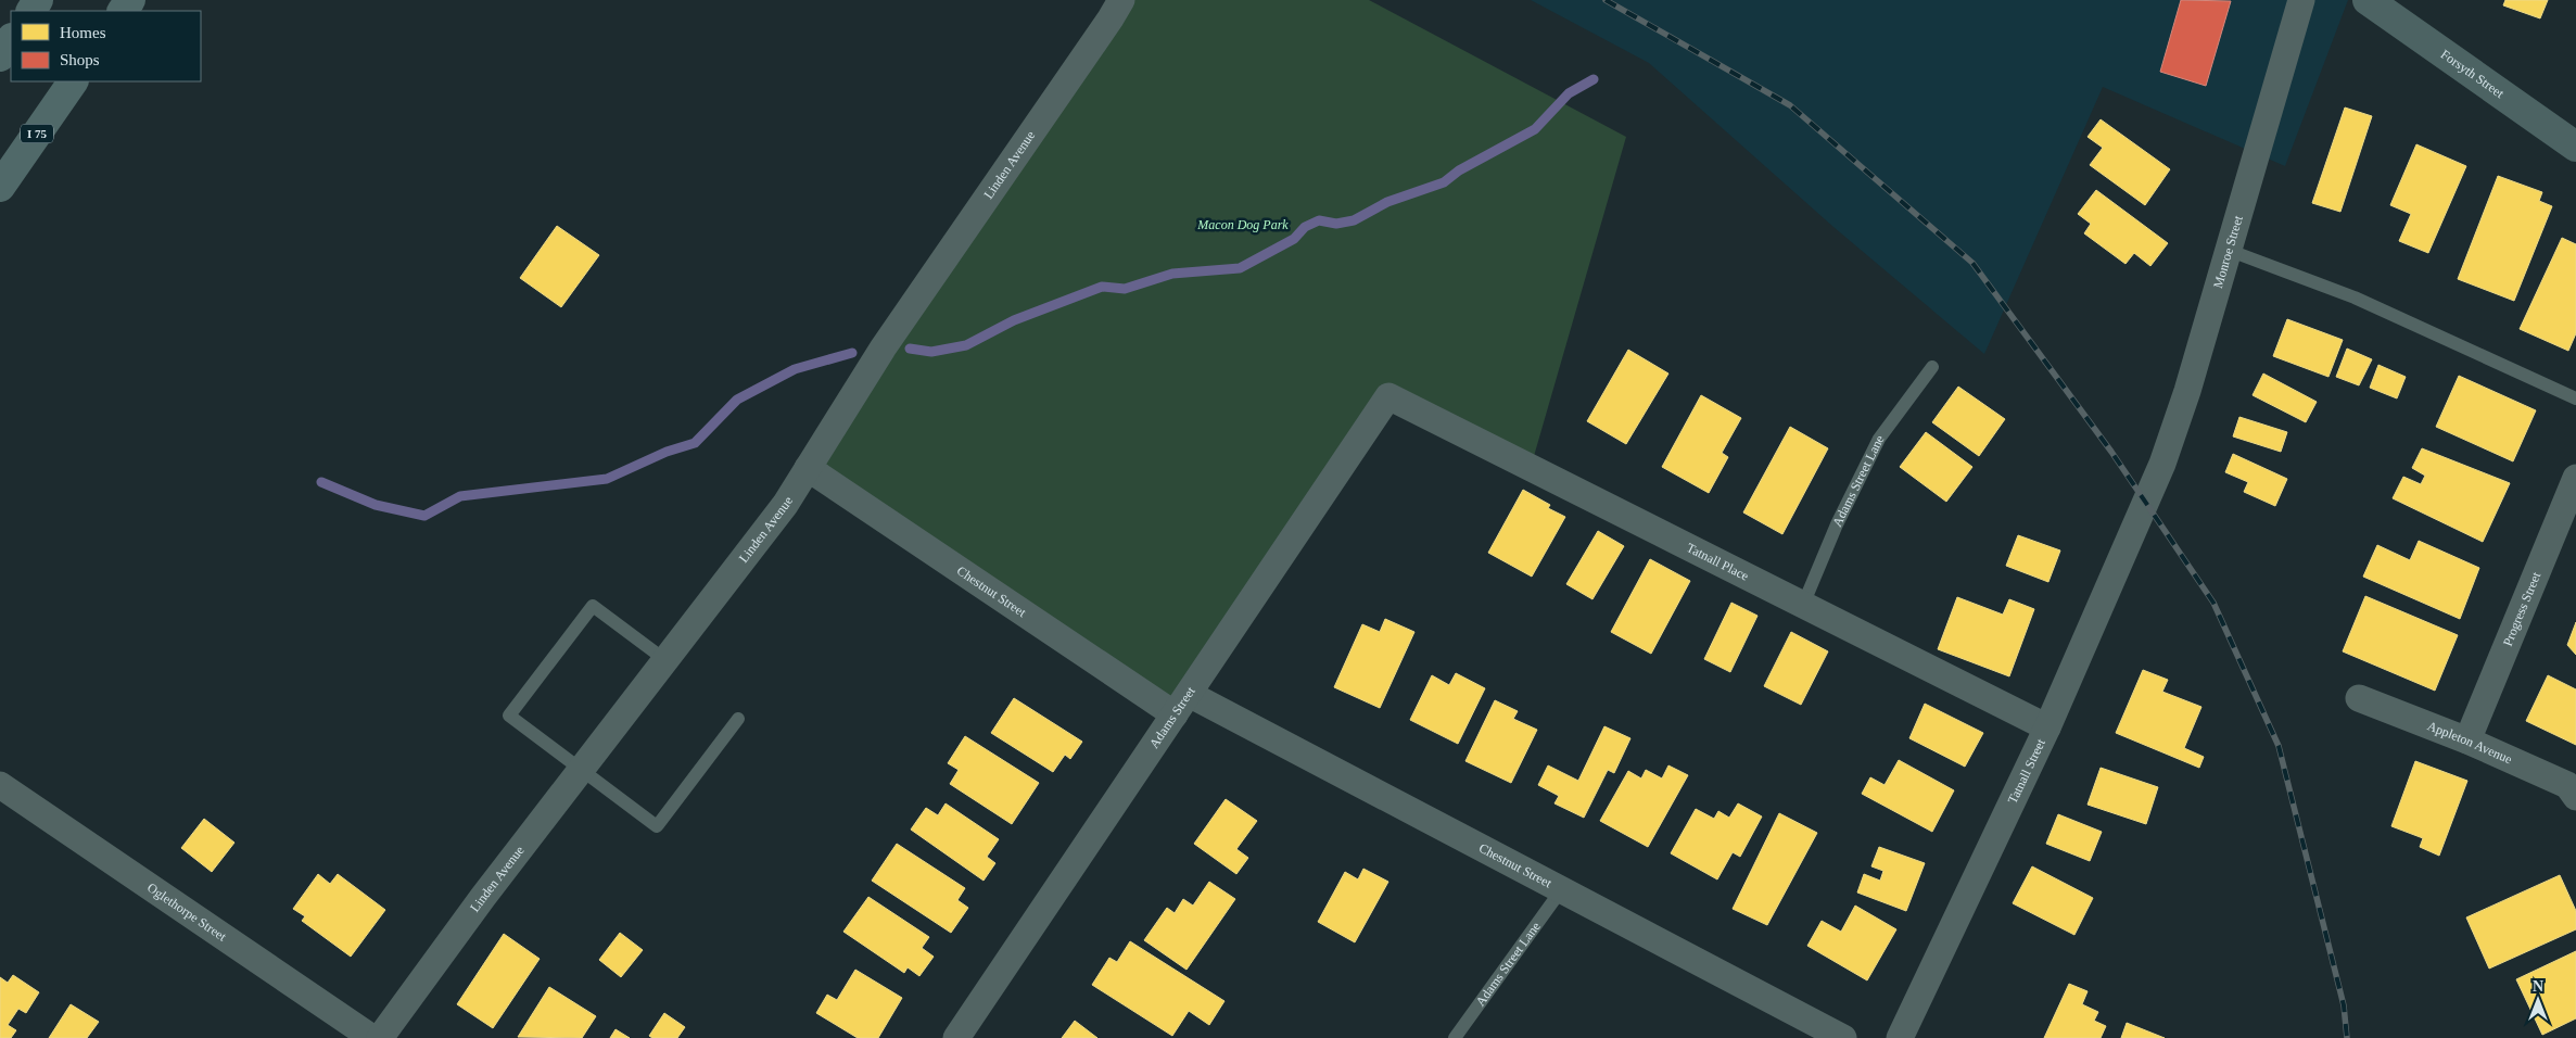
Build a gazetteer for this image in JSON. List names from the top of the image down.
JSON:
{
  "streets": {
    "highway": ["I 75"],
    "main road": ["Forsyth Street"],
    "street": [
      "Linden Avenue",
      "Monroe Street",
      "Tatnall Place",
      "Chestnut Street",
      "Progress Street",
      "Adams Street",
      "Appleton Avenue",
      "Tatnall Street",
      "Oglethorpe Street"
    ],
    "lane": ["Adams Street Lane"]
  },
  "crossings": [
    ["Linden Avenue", "Chestnut Street"],
    ["Monroe Street", "Tatnall Street"],
    ["Adams Street Lane", "Tatnall Place"],
    ["Adams Street Lane", "Chestnut Street"],
    ["Tatnall Place", "Adams Street"],
    ["Tatnall Place", "Tatnall Street"],
    ["Chestnut Street", "Adams Street"],
    ["Progress Street", "Appleton Avenue"]
  ],
  "parks": ["Macon Dog Park"],
  "legend": ["Homes", "Shops"],
  "north": "top"
}
